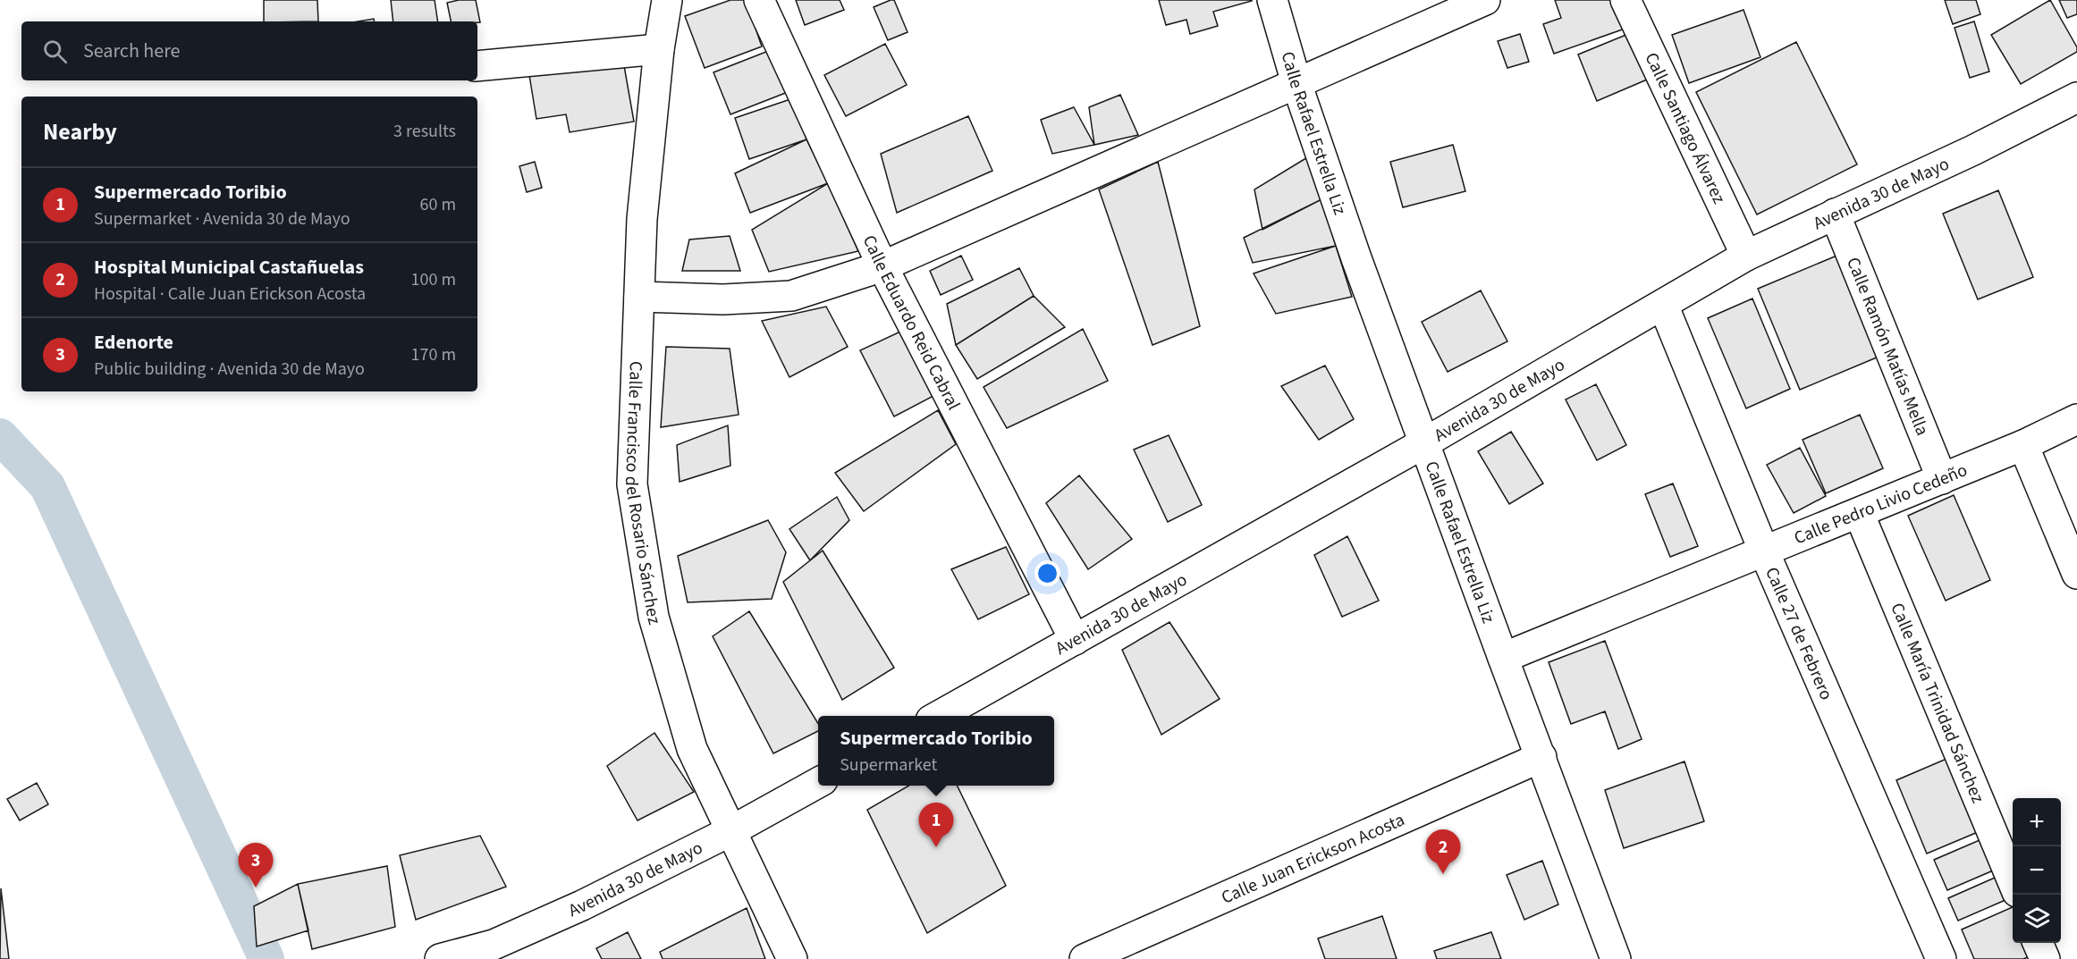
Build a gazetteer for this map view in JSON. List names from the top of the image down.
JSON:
{
  "streets": {
    "street": [
      "Calle Santiago Álvarez",
      "Calle Rafael Estrella Liz",
      "Avenida 30 de Mayo",
      "Calle Eduardo Reid Cabral",
      "Calle Ramón Matías Mella",
      "Calle Francisco del Rosario Sánchez",
      "Calle Pedro Livio Cedeño",
      "Calle 27 de Febrero",
      "Calle María Trinidad Sánchez",
      "Calle Juan Erickson Acosta"
    ]
  },
  "crossings": [
    ["Calle Santiago Álvarez", "Avenida 30 de Mayo"],
    ["Calle Rafael Estrella Liz", "Avenida 30 de Mayo"],
    ["Calle Rafael Estrella Liz", "Calle Pedro Livio Cedeño"],
    ["Calle Rafael Estrella Liz", "Calle Juan Erickson Acosta"],
    ["Avenida 30 de Mayo", "Calle Eduardo Reid Cabral"],
    ["Avenida 30 de Mayo", "Calle Ramón Matías Mella"],
    ["Avenida 30 de Mayo", "Calle Francisco del Rosario Sánchez"],
    ["Avenida 30 de Mayo", "Calle 27 de Febrero"],
    ["Calle Ramón Matías Mella", "Calle Pedro Livio Cedeño"],
    ["Calle Pedro Livio Cedeño", "Calle 27 de Febrero"],
    ["Calle Pedro Livio Cedeño", "Calle María Trinidad Sánchez"]
  ],
  "page": {
    "search": "Search here",
    "heading": ["Nearby", "3 results"],
    "list": [
      {
        "mark": "1",
        "name": "Supermercado Toribio",
        "note": "Supermarket · Avenida 30 de Mayo",
        "value": "60 m"
      },
      {
        "mark": "2",
        "name": "Hospital Municipal Castañuelas",
        "note": "Hospital · Calle Juan Erickson Acosta",
        "value": "100 m"
      },
      {
        "mark": "3",
        "name": "Edenorte",
        "note": "Public building · Avenida 30 de Mayo",
        "value": "170 m"
      }
    ],
    "popup": ["Supermercado Toribio", "Supermarket"],
    "map_buttons": ["+", "−"],
    "pins": ["1", "2", "3"]
  }
}
